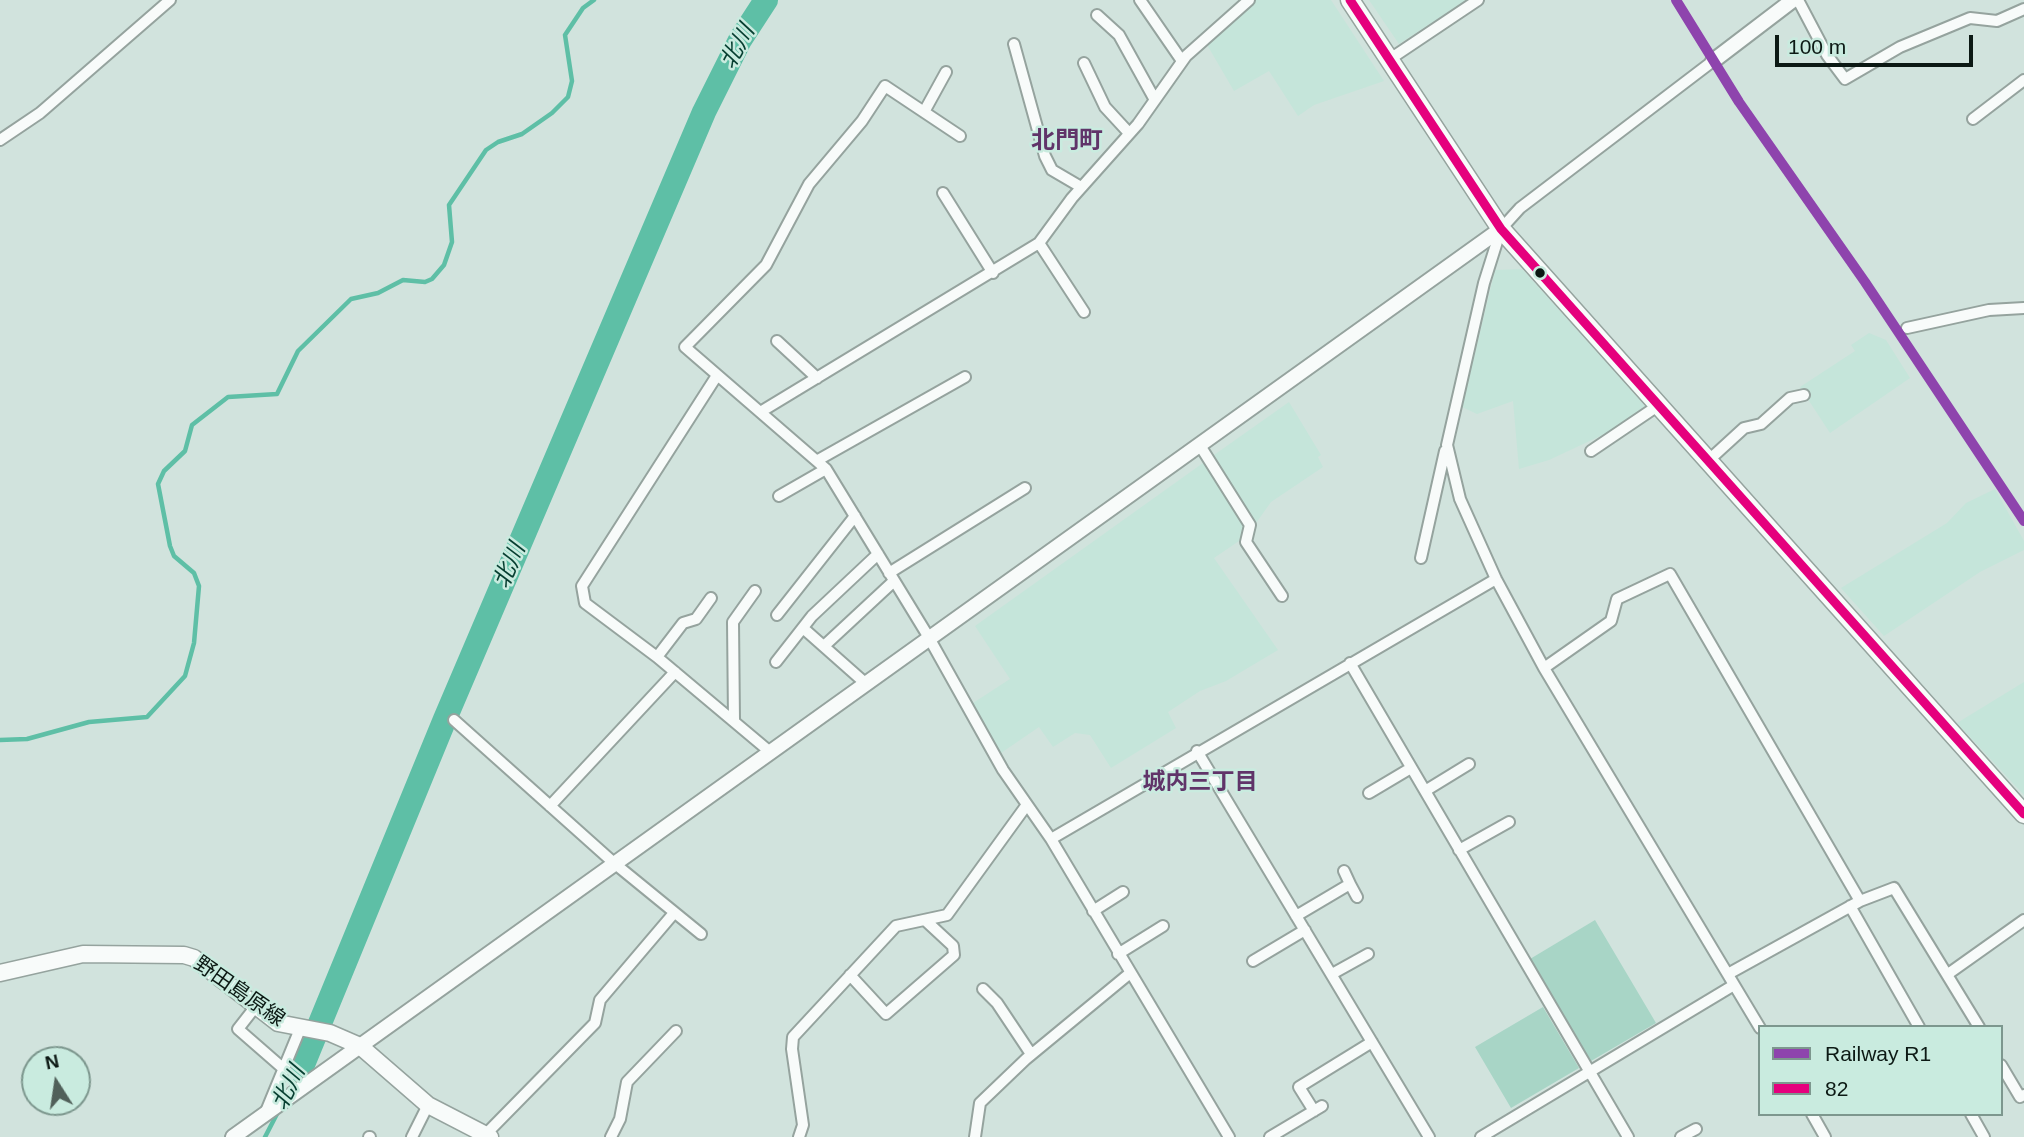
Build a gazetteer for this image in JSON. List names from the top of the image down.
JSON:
{
  "streets": {
    "main road": ["野田島原線"]
  },
  "districts": ["北門町", "城内三丁目"],
  "water": ["北川"],
  "lines": ["rail line R1", "transit line 82"],
  "legend": ["Railway R1", "82"],
  "scale_bar": "100 m",
  "north": "top"
}
